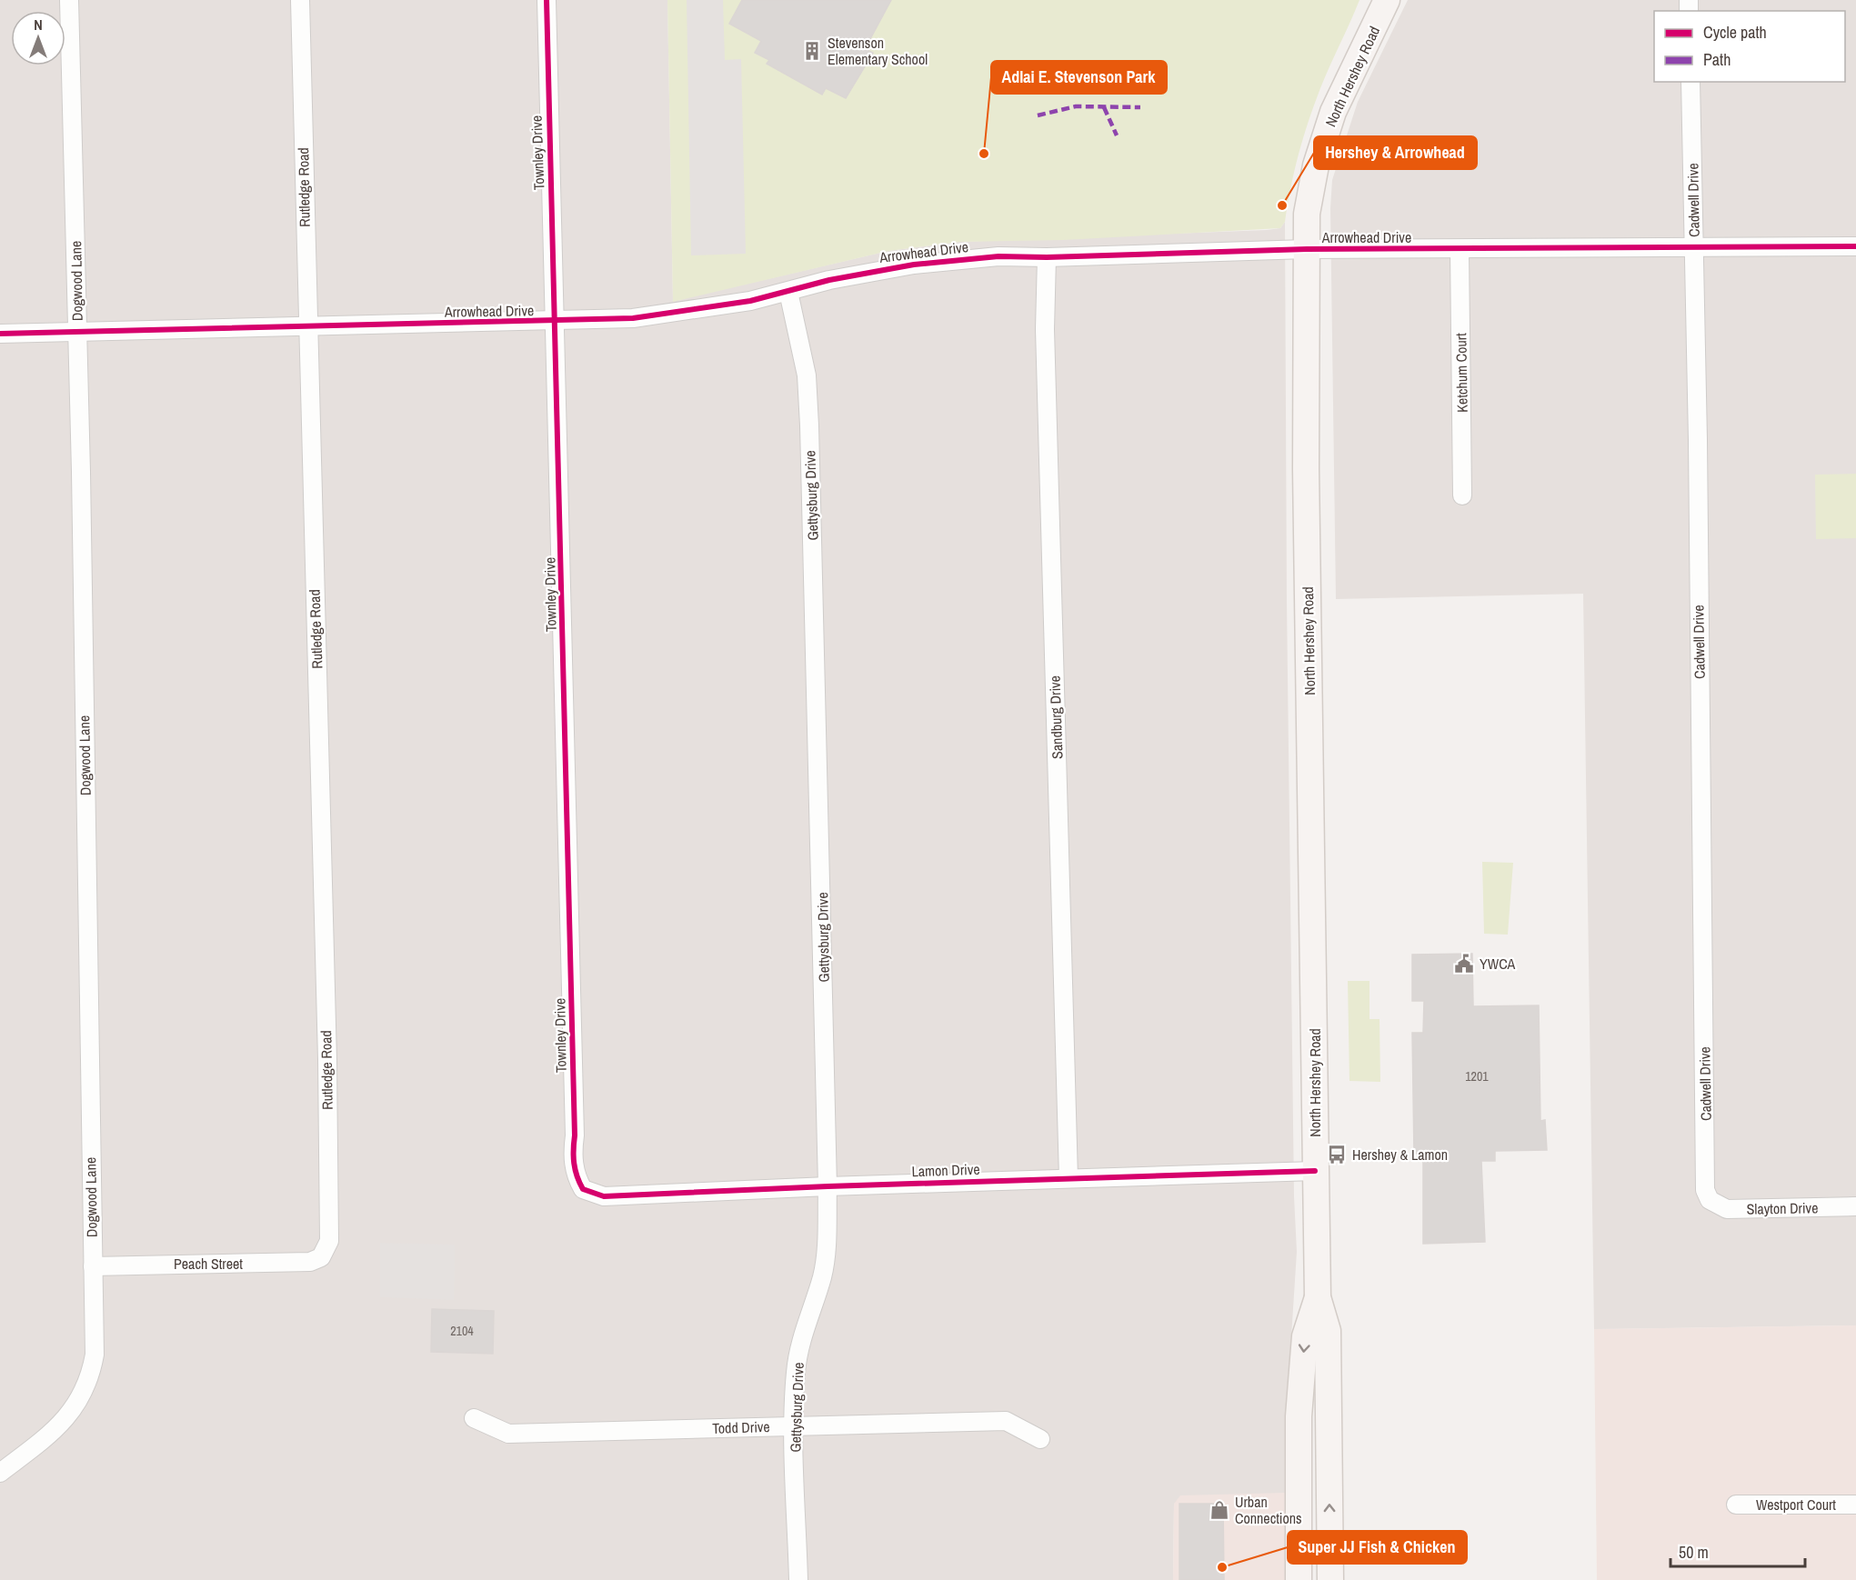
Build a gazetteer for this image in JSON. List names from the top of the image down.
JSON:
{
  "streets": {
    "main road": ["North Hershey Road"],
    "street": [
      "Townley Drive",
      "Rutledge Road",
      "Cadwell Drive",
      "Arrowhead Drive",
      "Dogwood Lane",
      "Ketchum Court",
      "Gettysburg Drive",
      "Sandburg Drive",
      "Lamon Drive",
      "Slayton Drive",
      "Peach Street",
      "Todd Drive",
      "Westport Court"
    ]
  },
  "crossings": [
    ["North Hershey Road", "Arrowhead Drive"],
    ["North Hershey Road", "Lamon Drive"],
    ["Townley Drive", "Arrowhead Drive"],
    ["Townley Drive", "Lamon Drive"],
    ["Rutledge Road", "Arrowhead Drive"],
    ["Rutledge Road", "Peach Street"],
    ["Cadwell Drive", "Arrowhead Drive"],
    ["Cadwell Drive", "Slayton Drive"],
    ["Arrowhead Drive", "Dogwood Lane"],
    ["Arrowhead Drive", "Ketchum Court"],
    ["Arrowhead Drive", "Gettysburg Drive"],
    ["Arrowhead Drive", "Sandburg Drive"],
    ["Dogwood Lane", "Peach Street"],
    ["Gettysburg Drive", "Lamon Drive"],
    ["Gettysburg Drive", "Todd Drive"],
    ["Sandburg Drive", "Lamon Drive"]
  ],
  "places": {
    "building": ["Stevenson Elementary School"],
    "other": ["Adlai E. Stevenson Park", "Hershey & Arrowhead", "Super JJ Fish & Chicken"],
    "public building": ["YWCA"],
    "bus stop": ["Hershey & Lamon"],
    "shop": ["Urban Connections"]
  },
  "house_numbers": ["1201", "2104"],
  "legend": ["Cycle path", "Path"],
  "scale_bar": "50 m",
  "north": "top"
}
